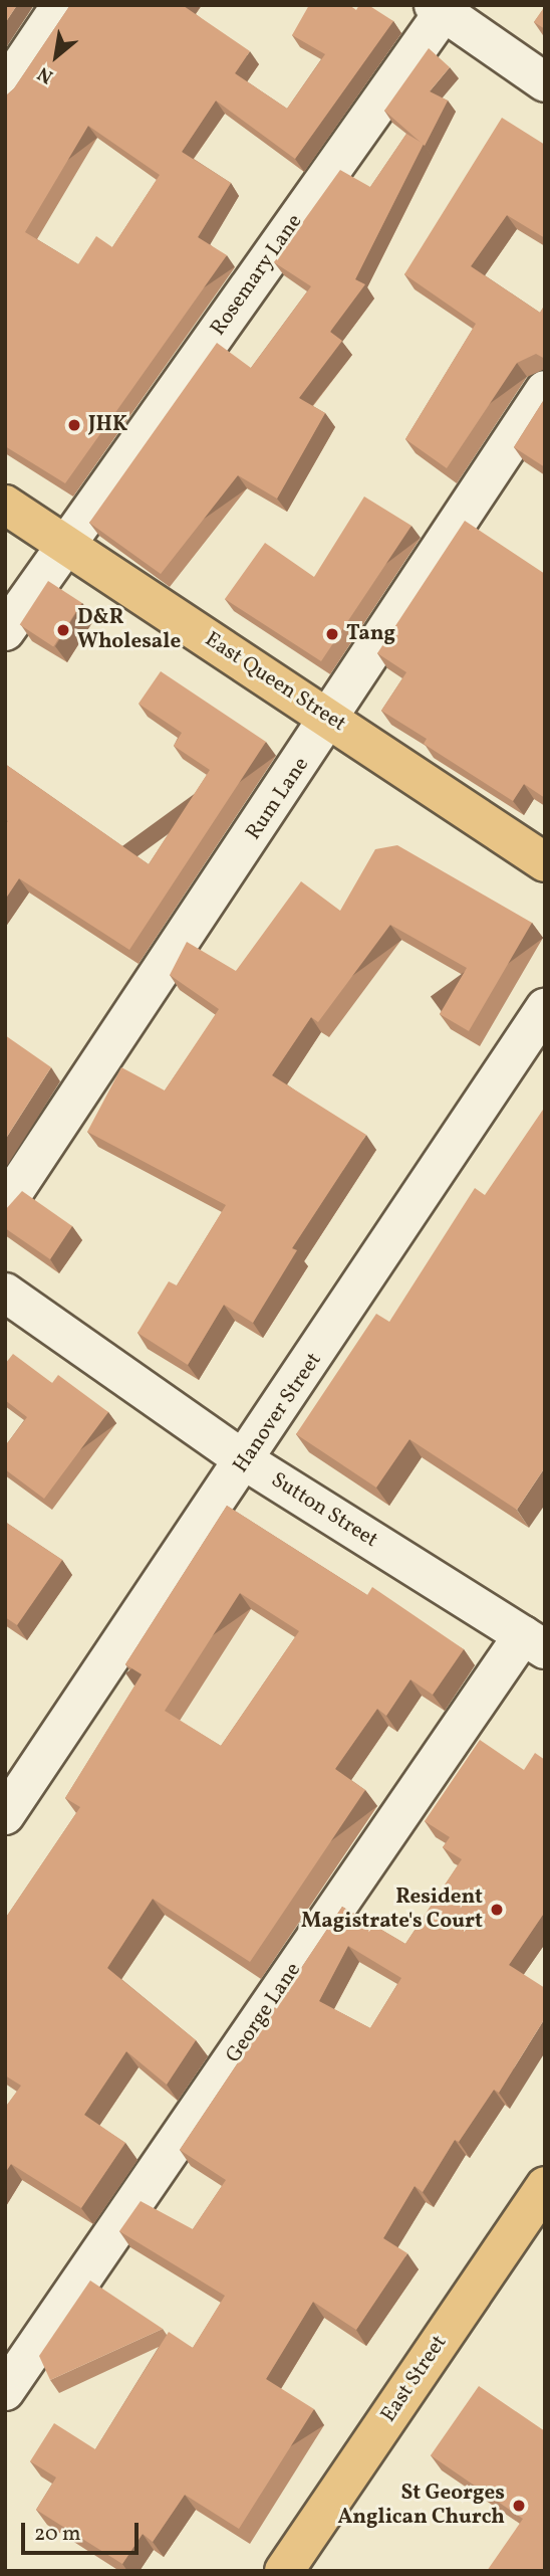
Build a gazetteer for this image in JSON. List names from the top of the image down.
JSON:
{
  "streets": {
    "main road": ["East Queen Street", "East Street"],
    "street": [
      "Rosemary Lane",
      "Rum Lane",
      "Hanover Street",
      "Sutton Street",
      "George Lane"
    ]
  },
  "crossings": [
    ["Rosemary Lane", "East Queen Street"],
    ["East Queen Street", "Rum Lane"],
    ["Hanover Street", "Sutton Street"],
    ["Sutton Street", "George Lane"]
  ],
  "places": [
    "JHK",
    "D&R Wholesale",
    "Tang",
    "Resident Magistrate's Court",
    "St Georges Anglican Church"
  ],
  "scale_bar": "20 m",
  "north": "bottom left"
}
